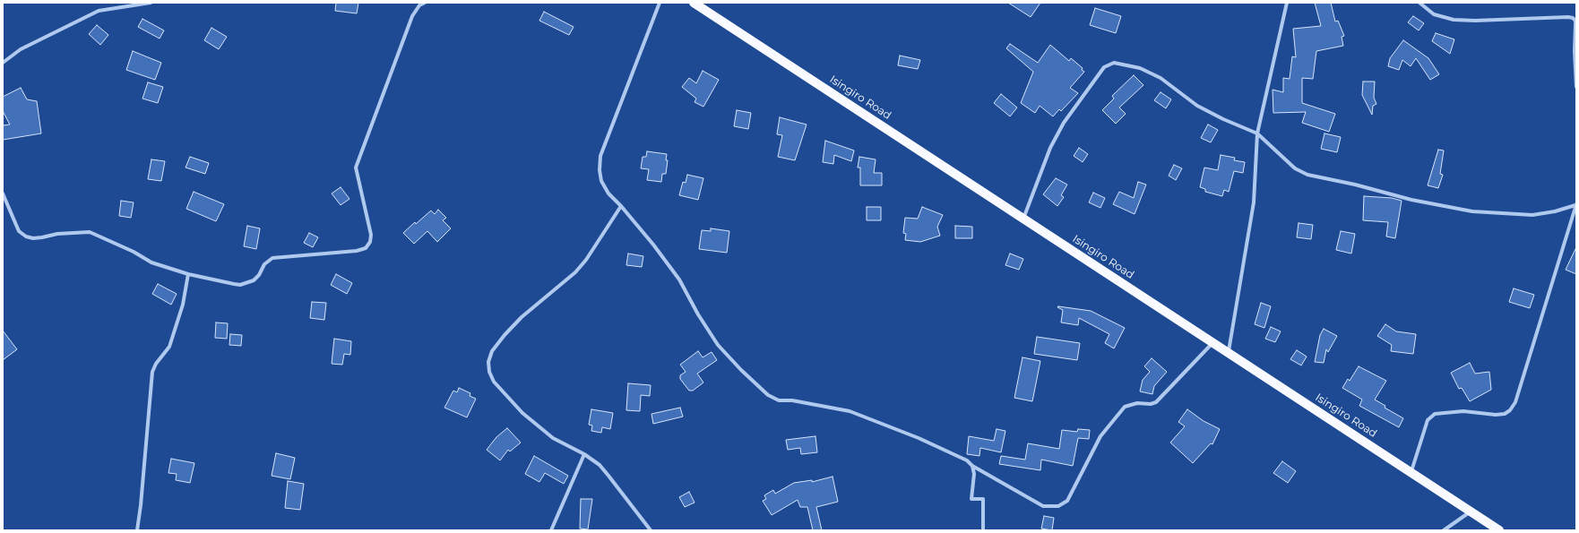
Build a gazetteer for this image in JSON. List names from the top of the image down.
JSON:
{
  "streets": {
    "main road": ["Isingiro Road"]
  }
}
